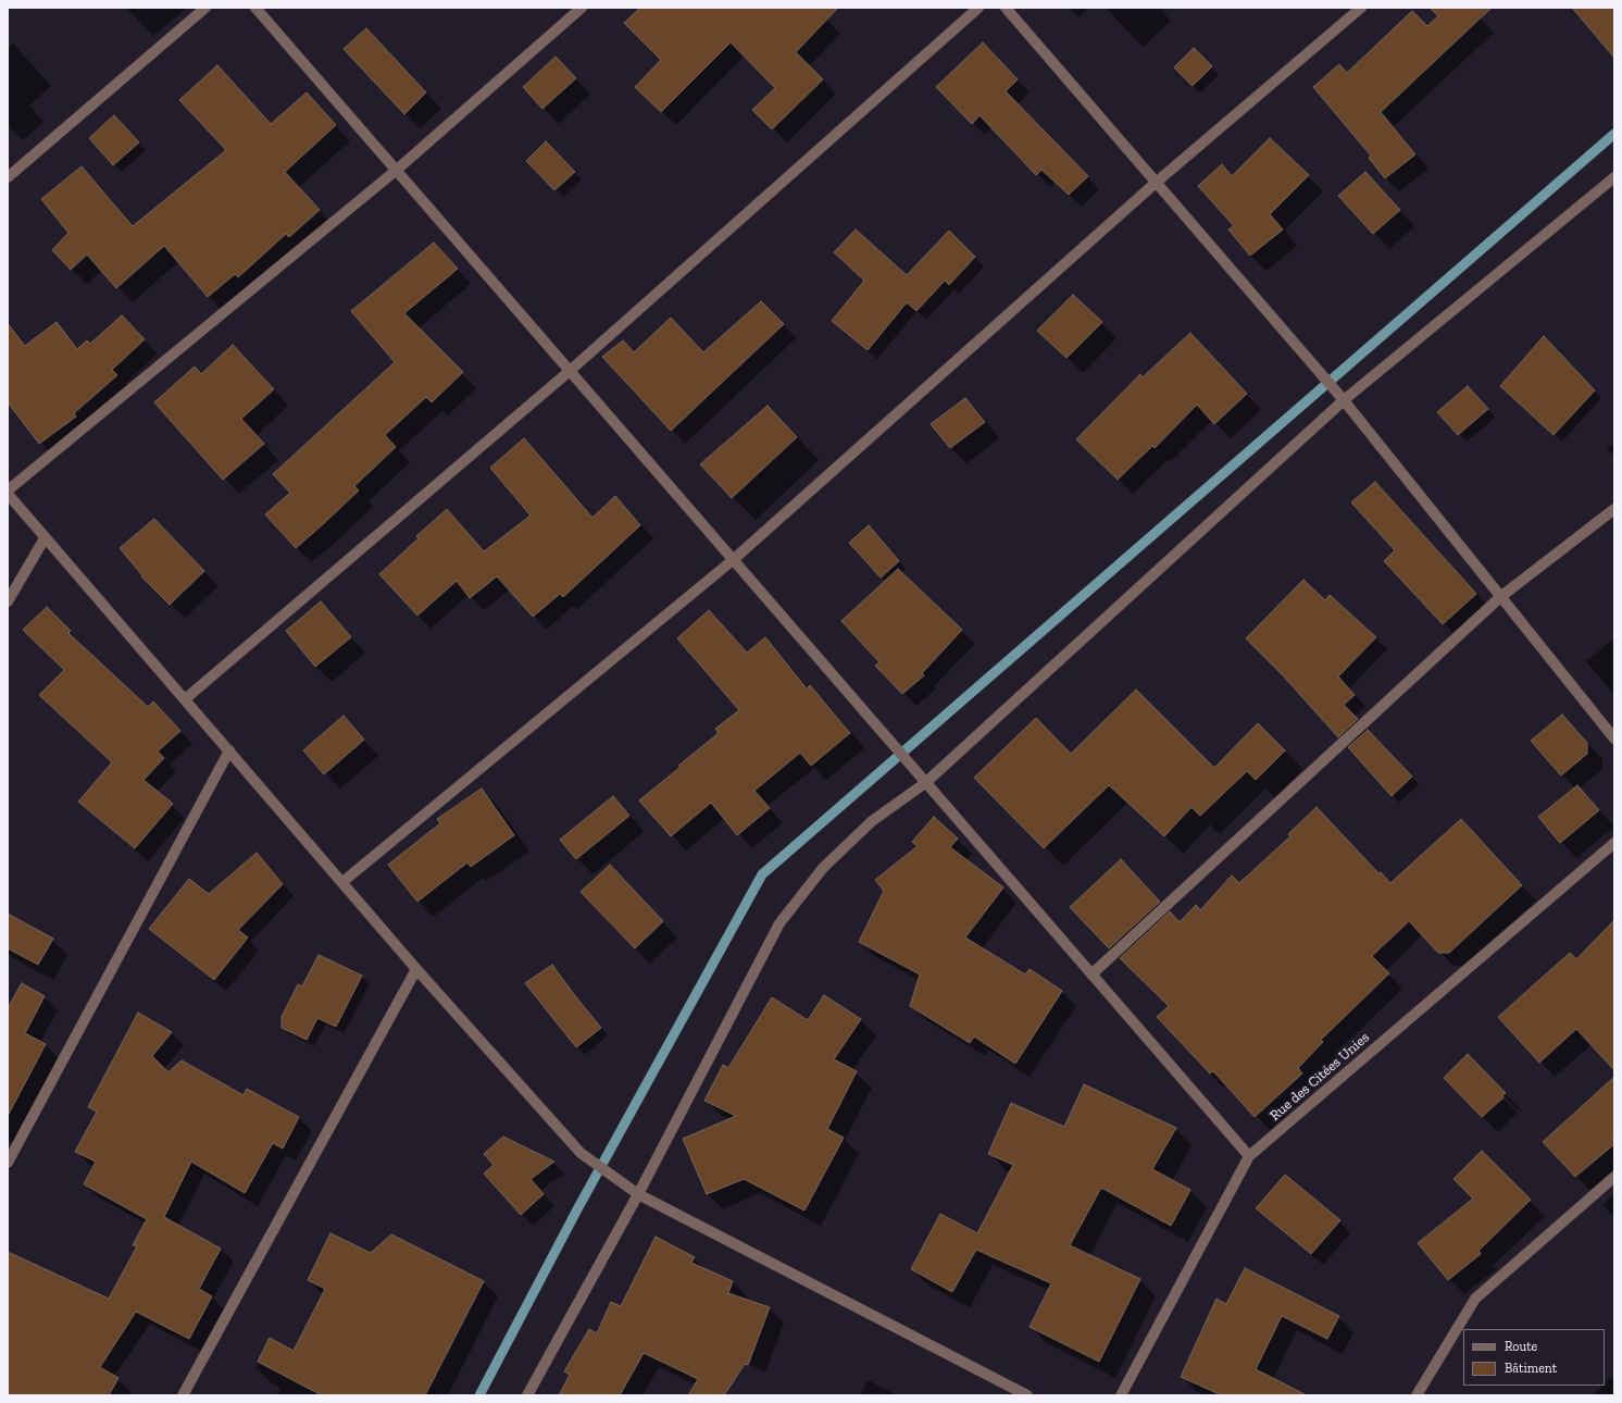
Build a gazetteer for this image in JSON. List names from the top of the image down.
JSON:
{
  "streets": {
    "street": ["Rue des Citées Unies"]
  },
  "legend": ["Route", "Bâtiment"]
}
